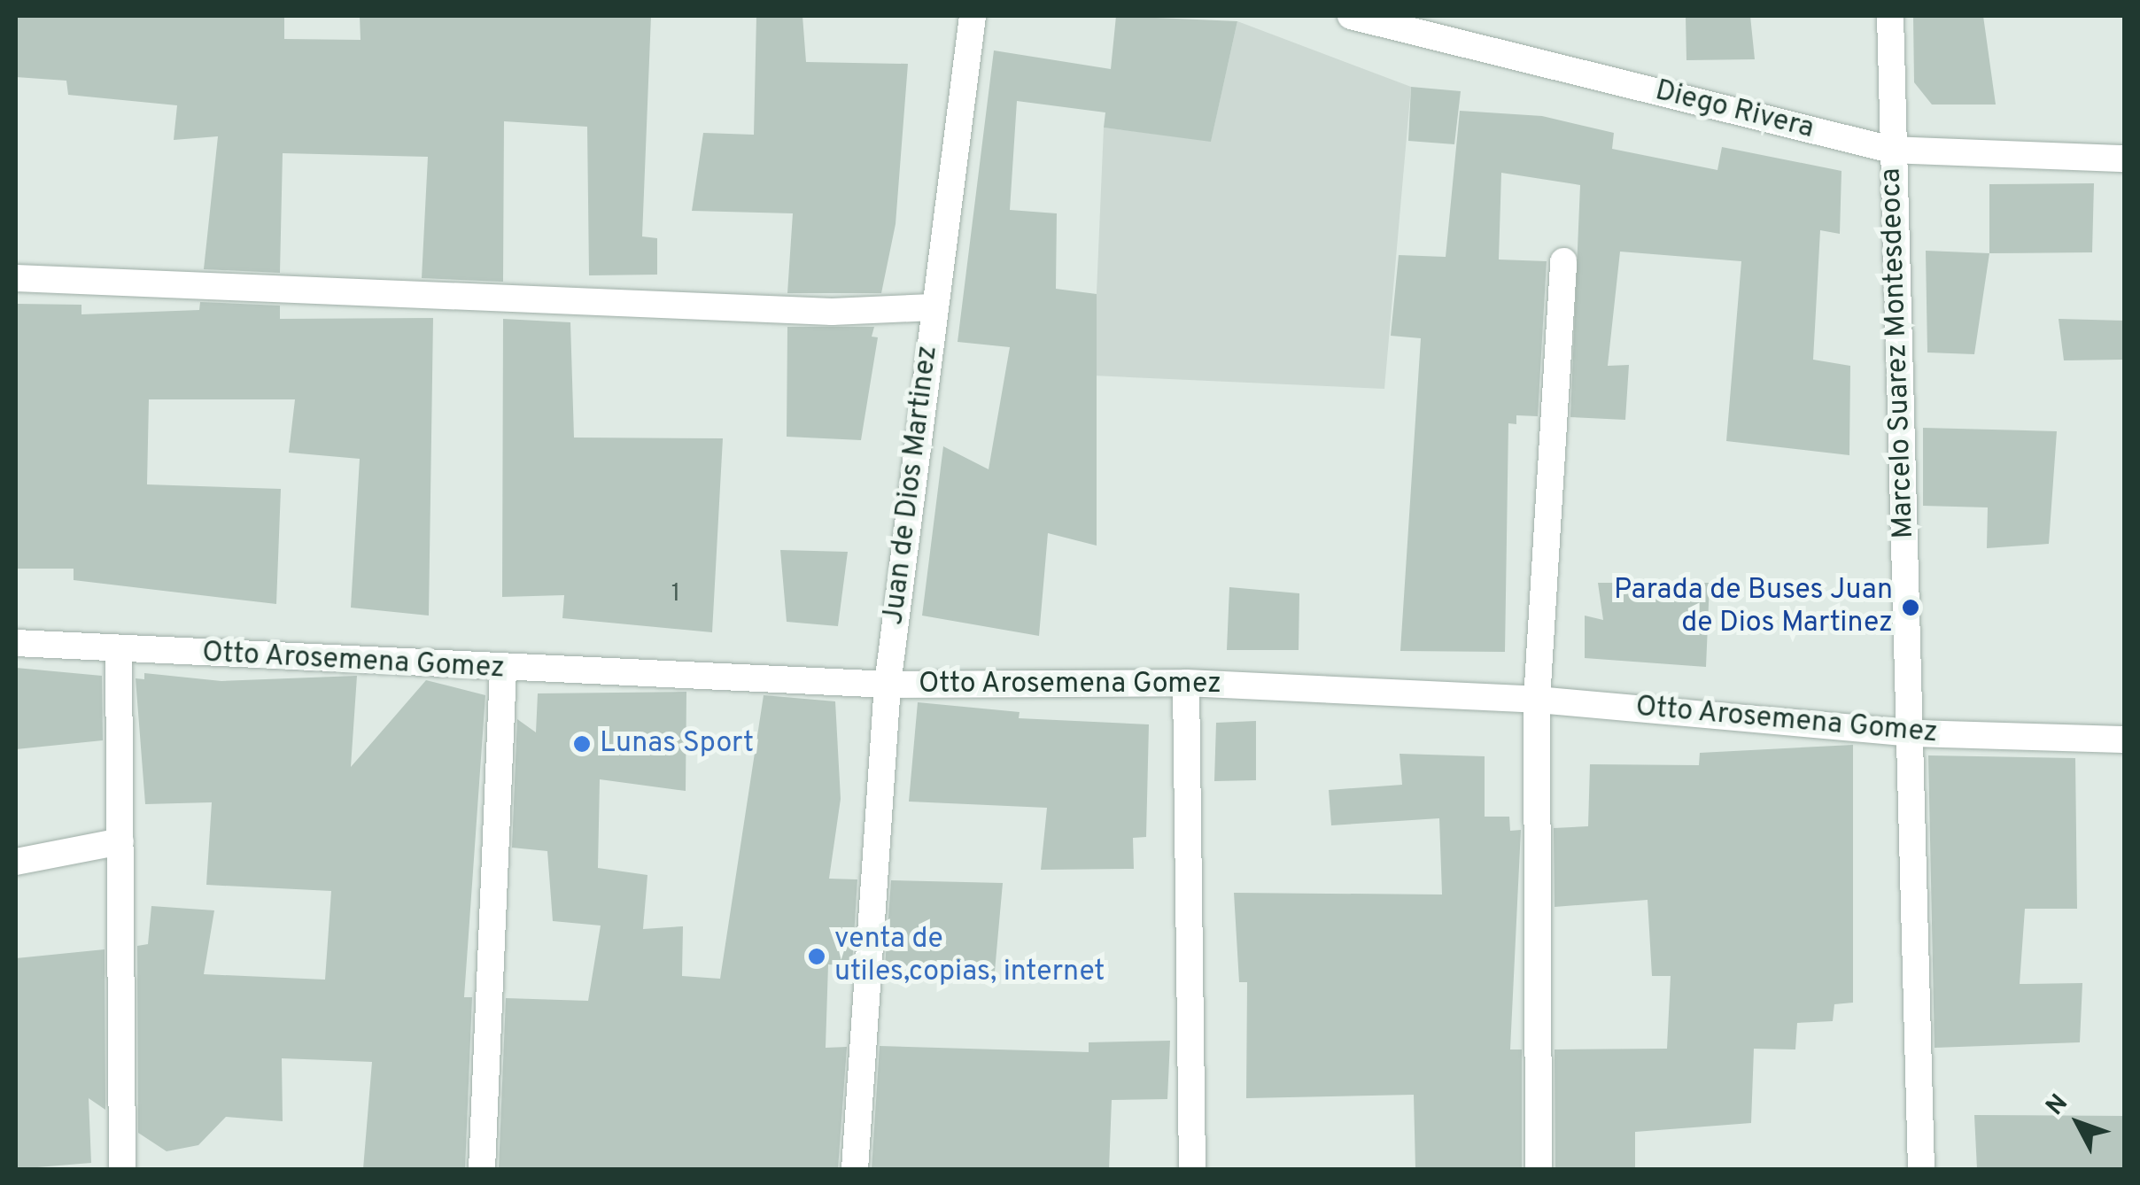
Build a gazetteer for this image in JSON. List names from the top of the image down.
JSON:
{
  "streets": {
    "street": [
      "Diego Rivera",
      "Marcelo Suarez Montesdeoca",
      "Juan de Dios Martinez",
      "Otto Arosemena Gomez"
    ]
  },
  "crossings": [
    ["Diego Rivera", "Marcelo Suarez Montesdeoca"],
    ["Marcelo Suarez Montesdeoca", "Otto Arosemena Gomez"],
    ["Juan de Dios Martinez", "Otto Arosemena Gomez"]
  ],
  "places": ["Parada de Buses Juan de Dios Martinez", "Lunas Sport", "venta de utiles,copias, internet"],
  "house_numbers": ["1"],
  "north": "top left"
}
